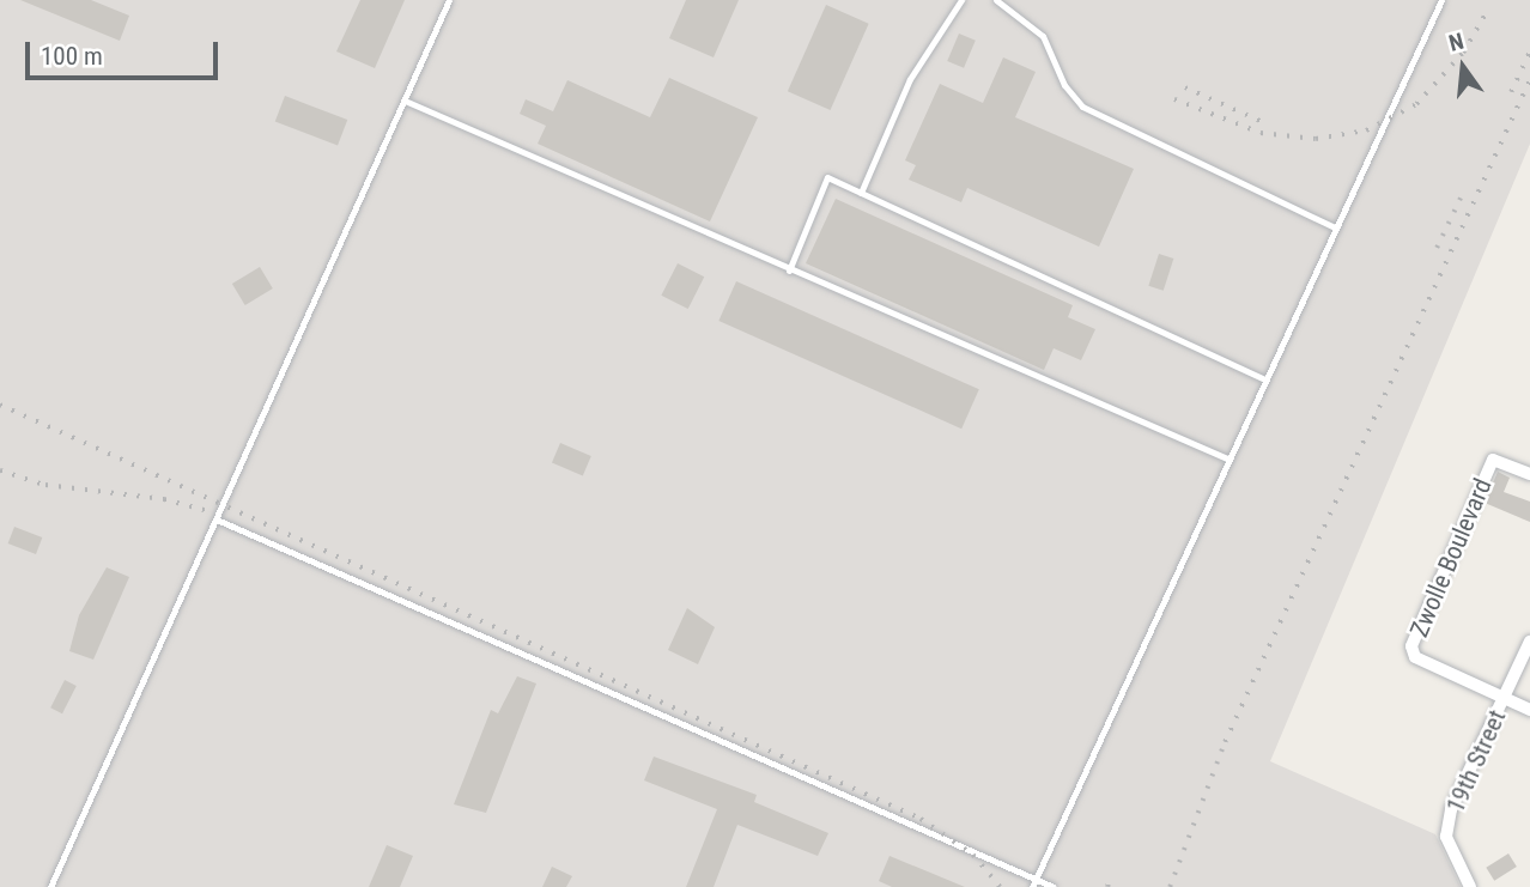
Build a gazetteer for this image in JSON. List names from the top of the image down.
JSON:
{
  "streets": {
    "street": ["Zwolle Boulevard", "19th Street"]
  },
  "crossings": [
    ["Zwolle Boulevard", "19th Street"]
  ],
  "scale_bar": "100 m",
  "north": "top"
}
